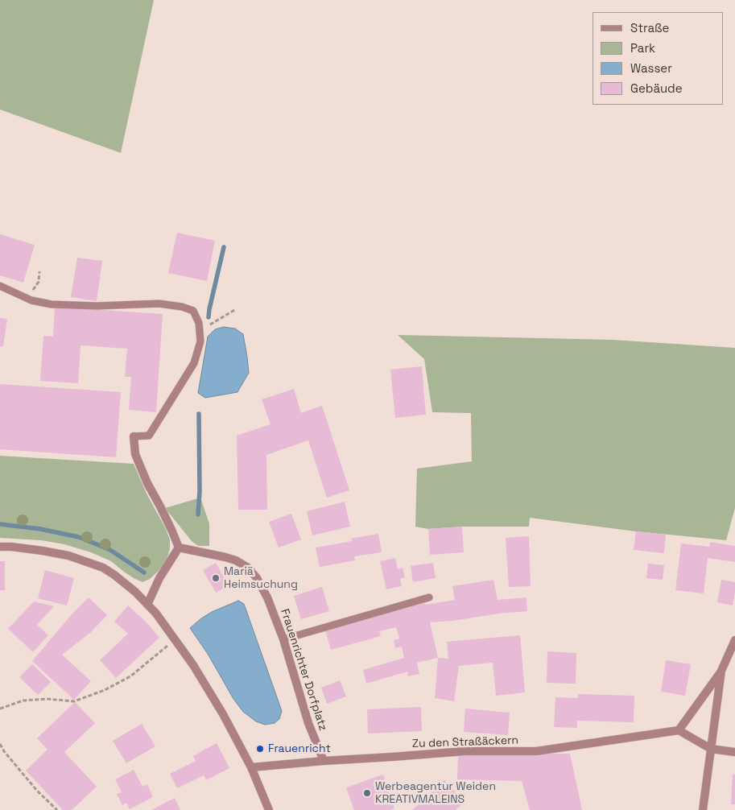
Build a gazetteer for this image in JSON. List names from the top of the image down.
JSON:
{
  "streets": {
    "street": ["Frauenrichter Dorfplatz", "Zu den Straßäckern"]
  },
  "crossings": [
    ["Frauenrichter Dorfplatz", "Zu den Straßäckern"]
  ],
  "places": ["Mariä Heimsuchung", "Frauenricht", "Werbeagentur Weiden KREATIVMALEINS"],
  "legend": [
    "Straße",
    "Park",
    "Wasser",
    "Gebäude"
  ]
}
